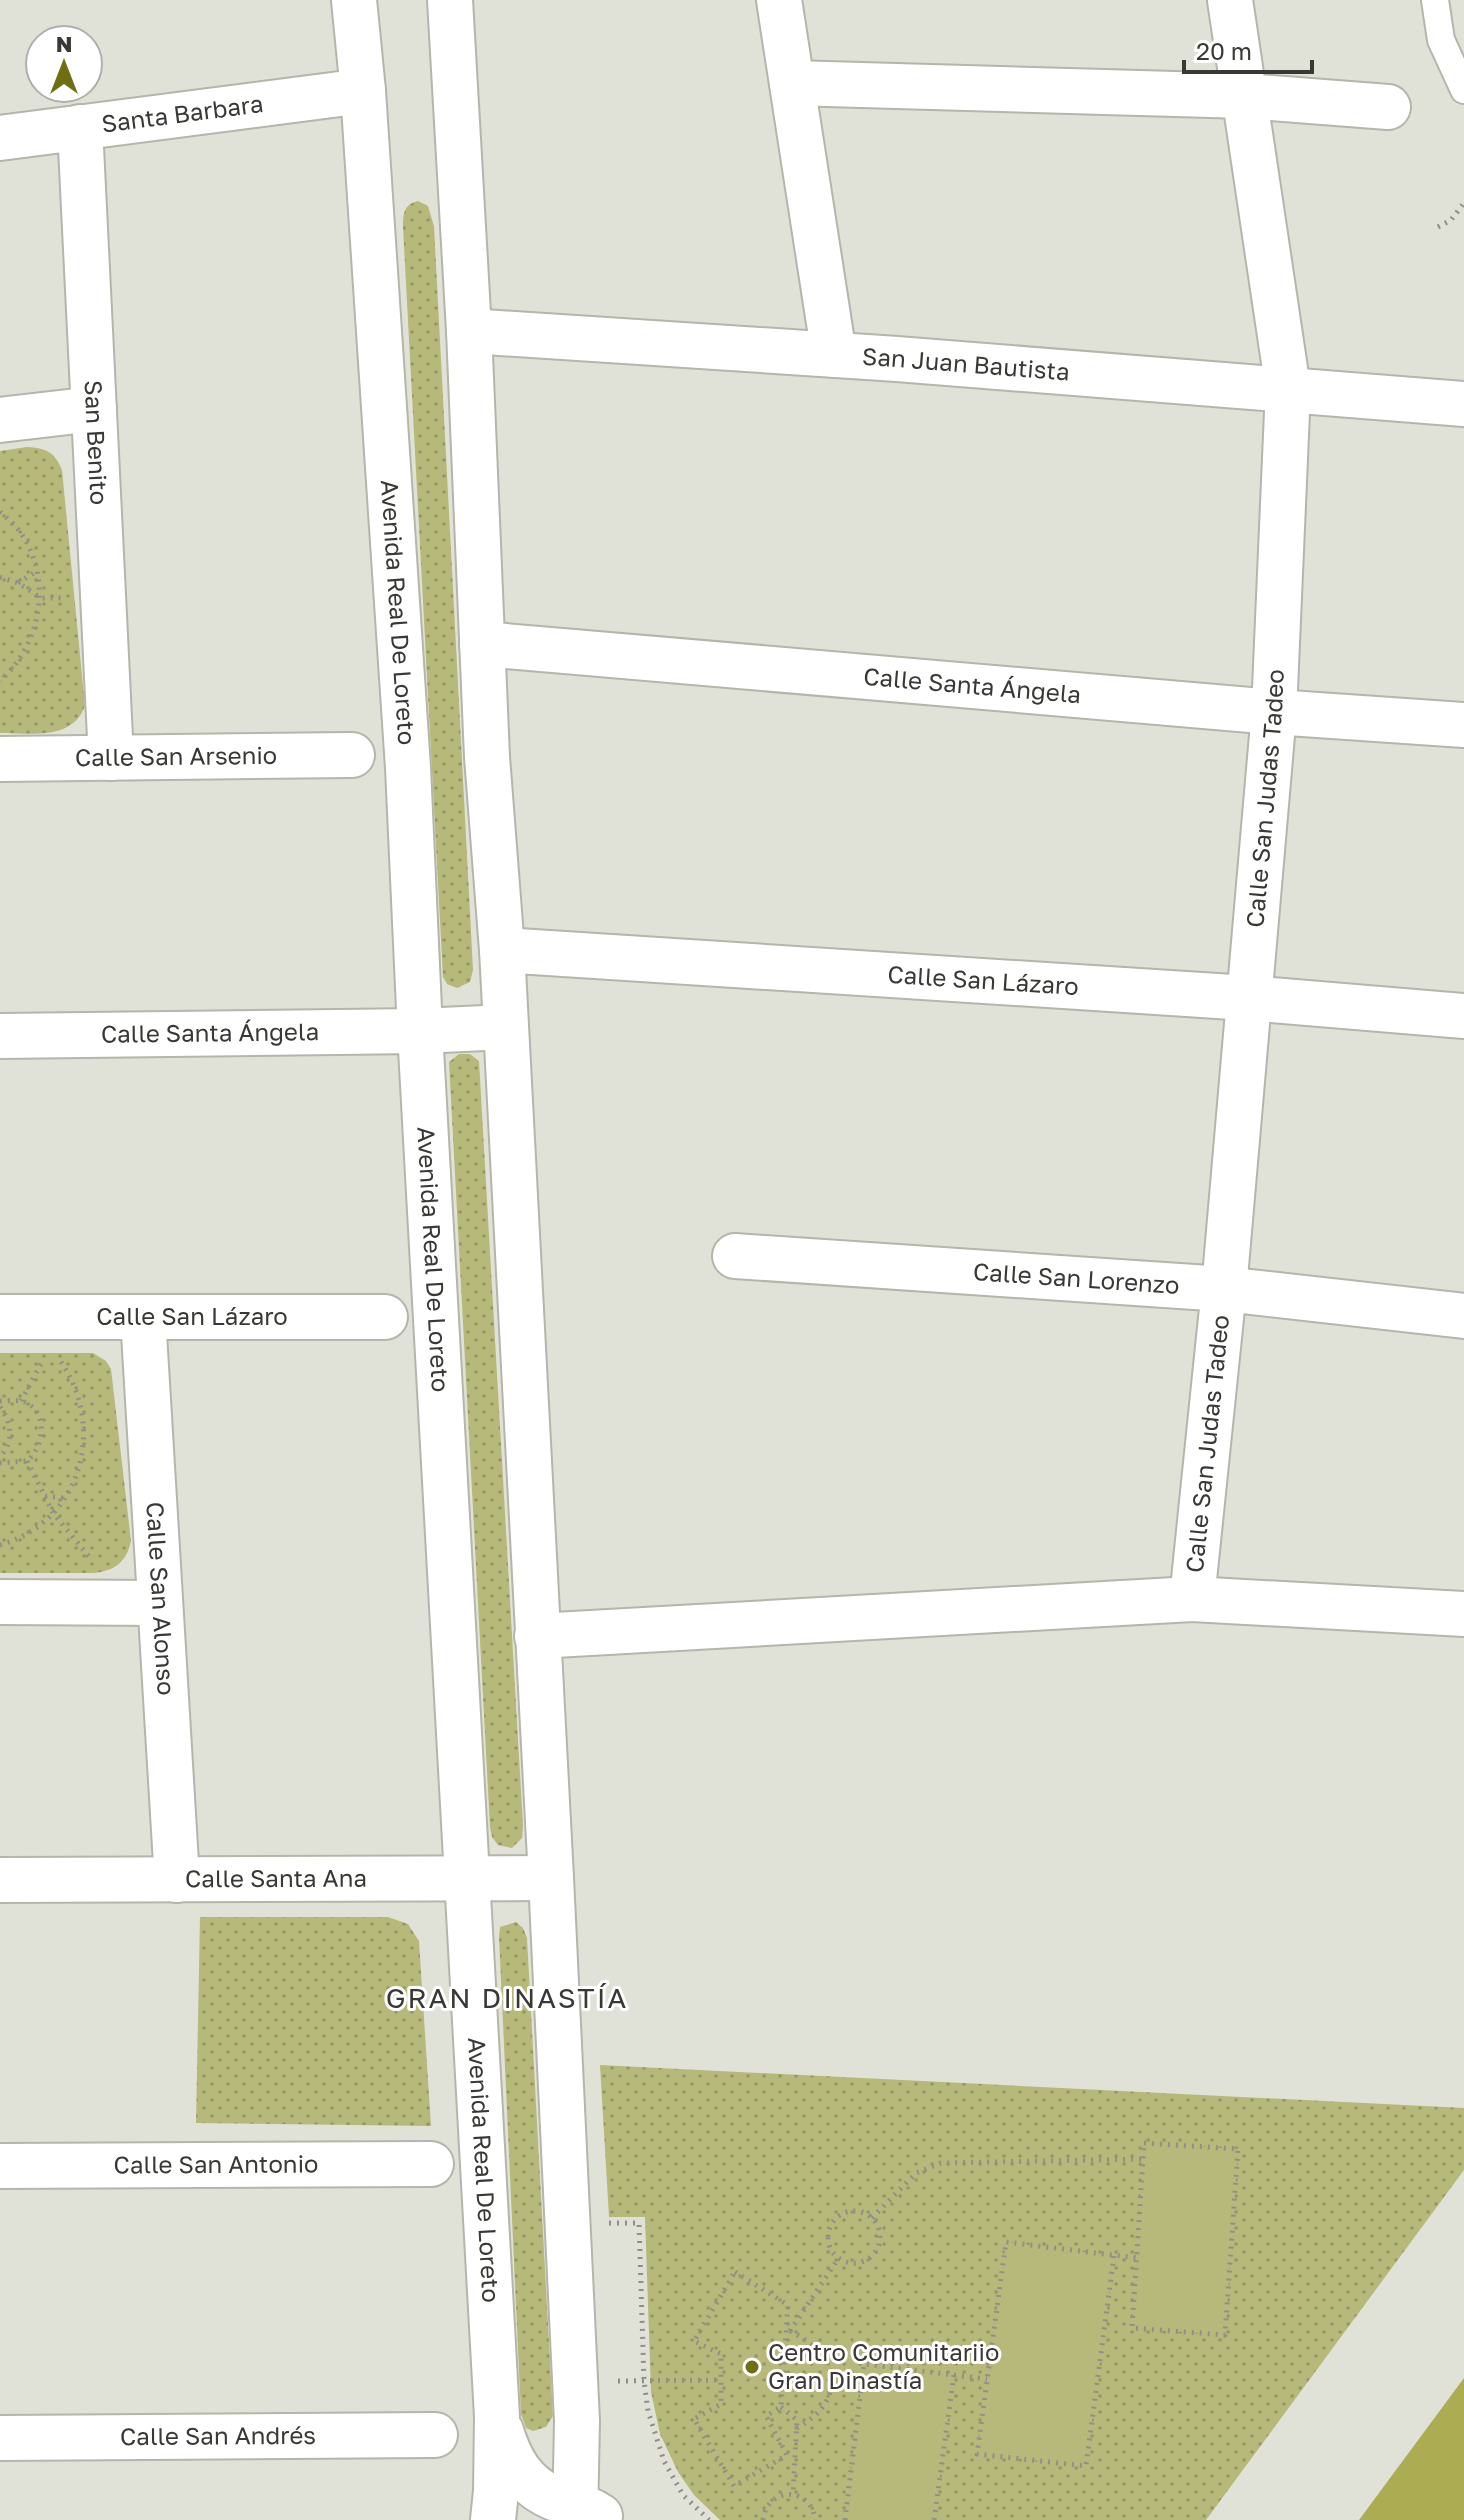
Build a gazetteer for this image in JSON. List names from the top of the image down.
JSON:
{
  "streets": {
    "street": [
      "Santa Barbara",
      "San Juan Bautista",
      "San Benito",
      "Avenida Real De Loreto",
      "Calle Santa Ángela",
      "Calle San Arsenio",
      "Calle San Judas Tadeo",
      "Calle San Lázaro",
      "Calle San Lorenzo",
      "Calle San Alonso",
      "Calle Santa Ana",
      "Calle San Antonio",
      "Calle San Andrés"
    ]
  },
  "crossings": [
    ["Santa Barbara", "San Benito"],
    ["Santa Barbara", "Avenida Real De Loreto"],
    ["San Juan Bautista", "Calle San Judas Tadeo"],
    ["San Benito", "Calle San Arsenio"],
    ["Avenida Real De Loreto", "Calle Santa Ángela"],
    ["Avenida Real De Loreto", "Calle Santa Ana"],
    ["Calle Santa Ángela", "Calle San Judas Tadeo"],
    ["Calle San Judas Tadeo", "Calle San Lázaro"],
    ["Calle San Judas Tadeo", "Calle San Lorenzo"],
    ["Calle San Lázaro", "Calle San Alonso"],
    ["Calle San Alonso", "Calle Santa Ana"]
  ],
  "districts": ["GRAN DINASTÍA"],
  "places": ["Centro Comunitariio Gran Dinastía"],
  "scale_bar": "20 m",
  "north": "top"
}
